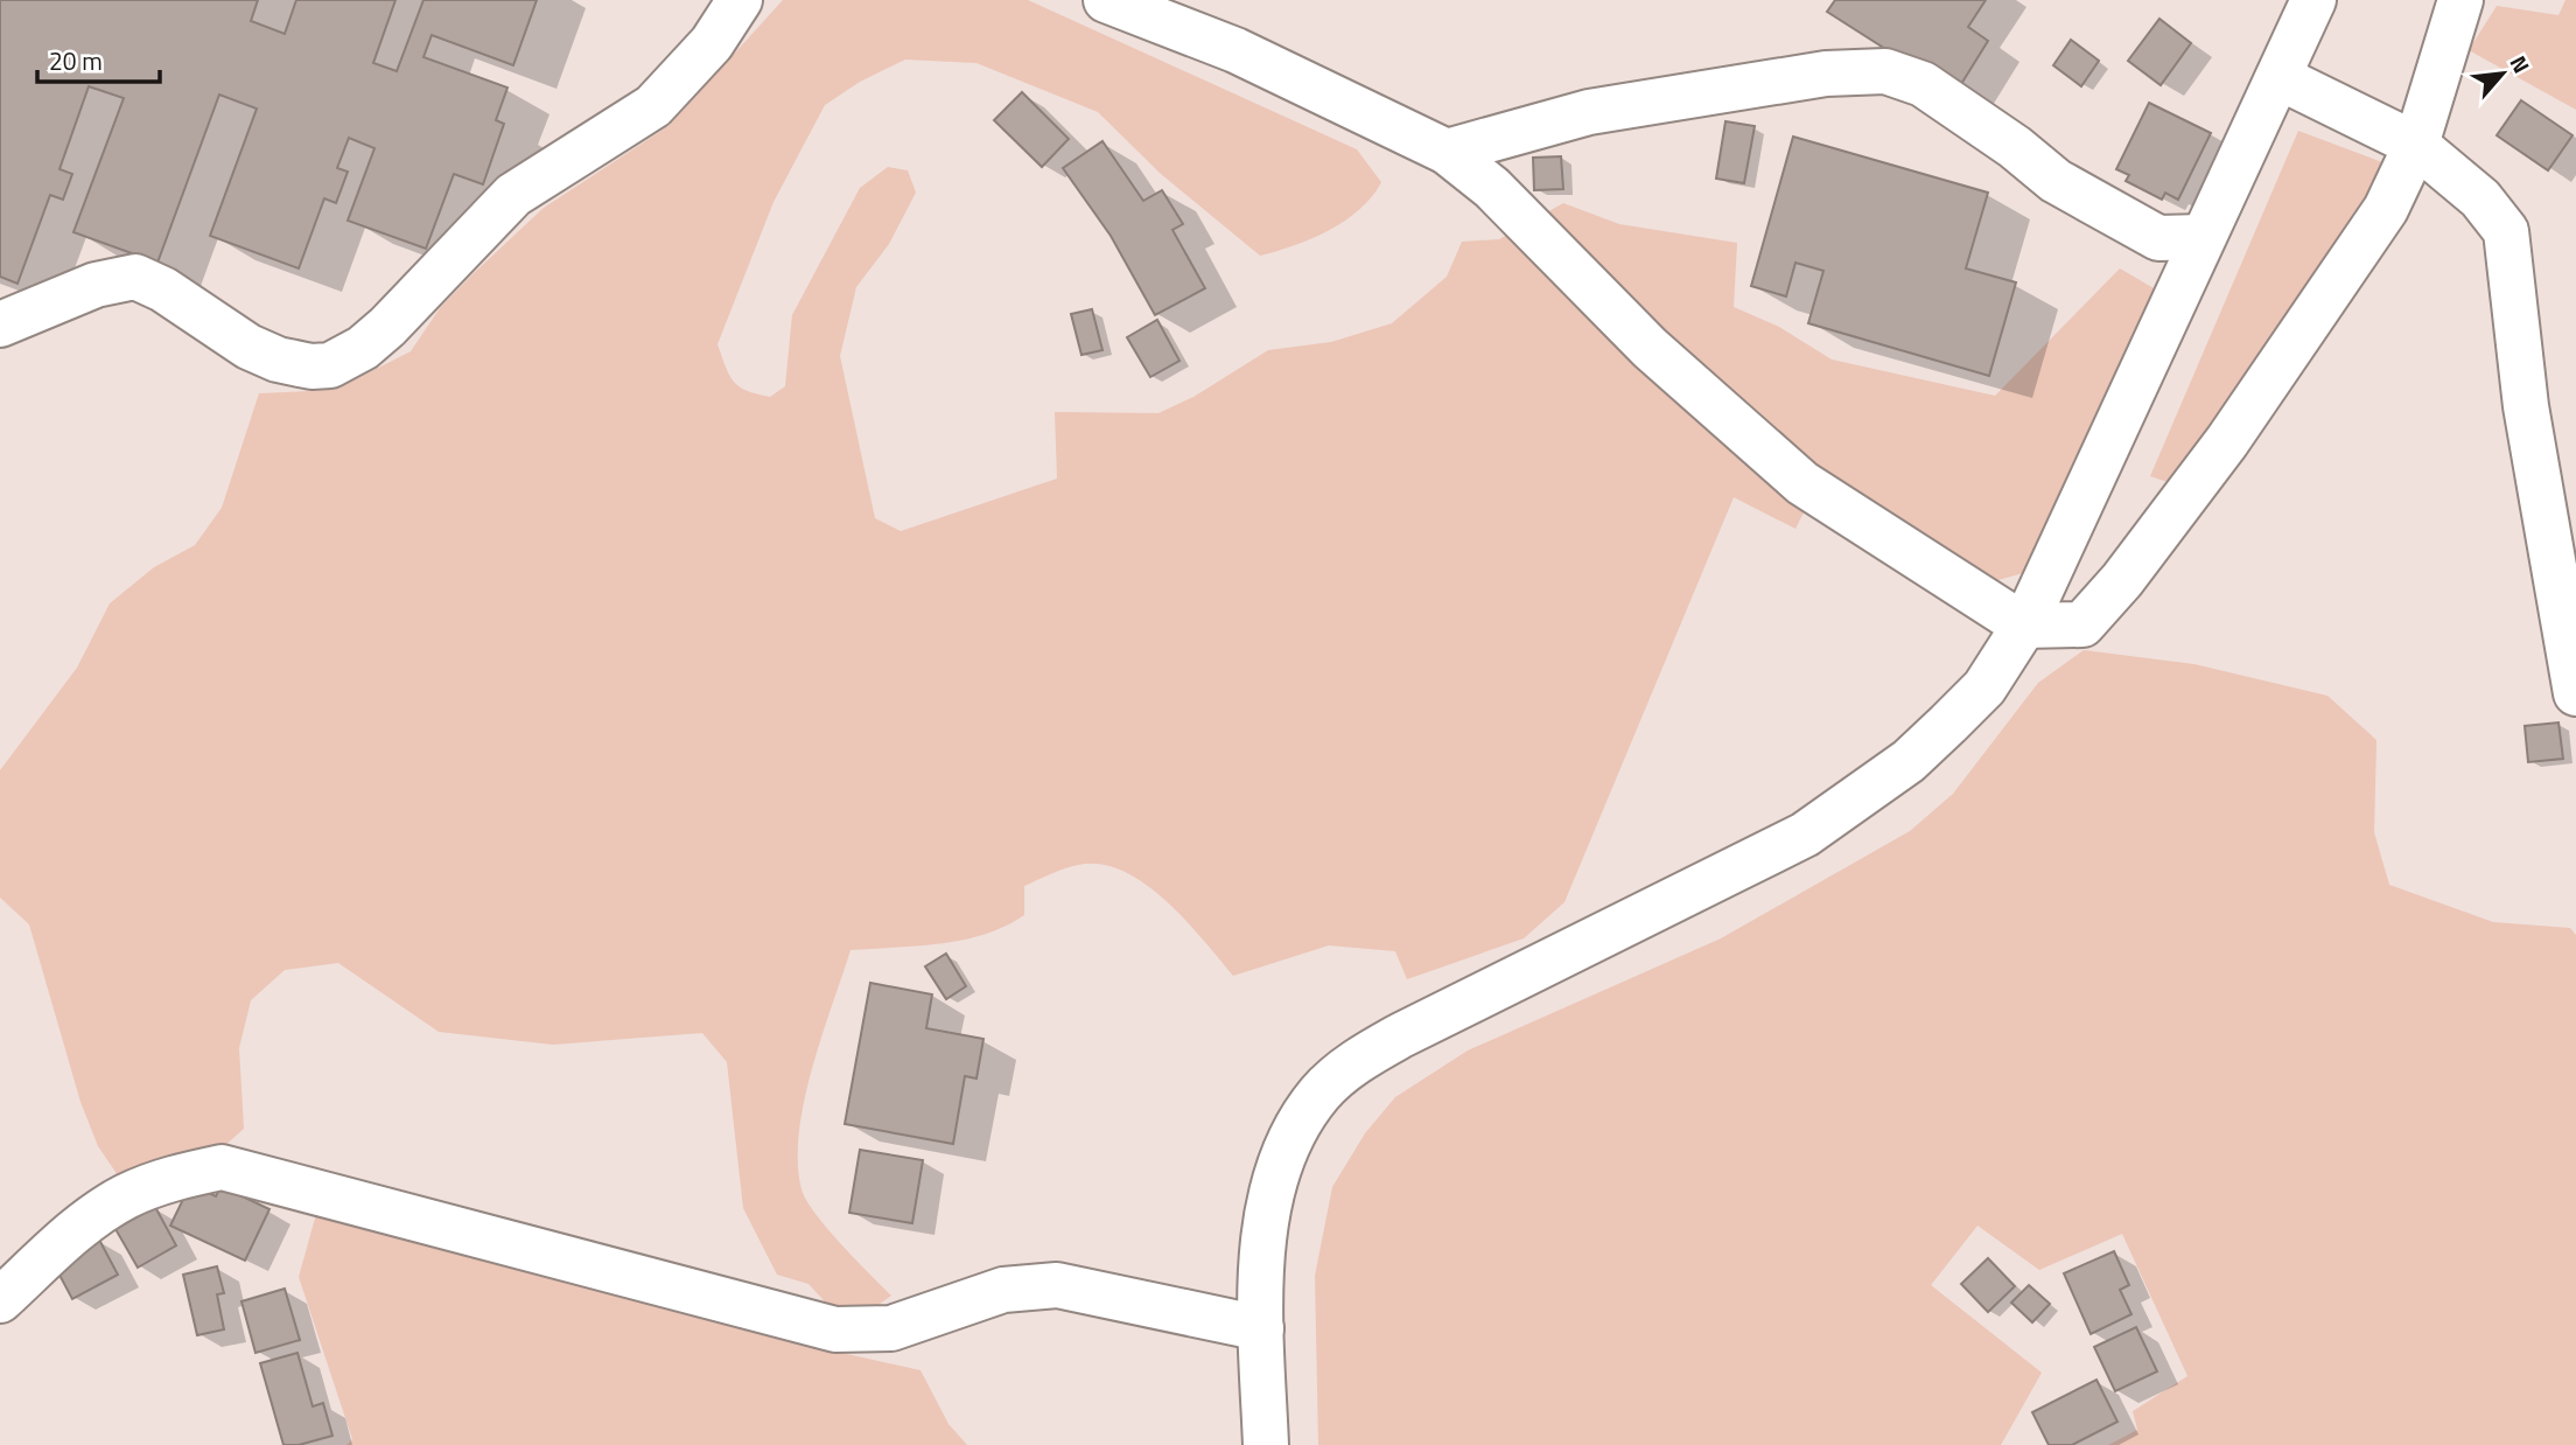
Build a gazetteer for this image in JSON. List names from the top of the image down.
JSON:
{
  "scale_bar": "20 m",
  "north": "top right"
}
